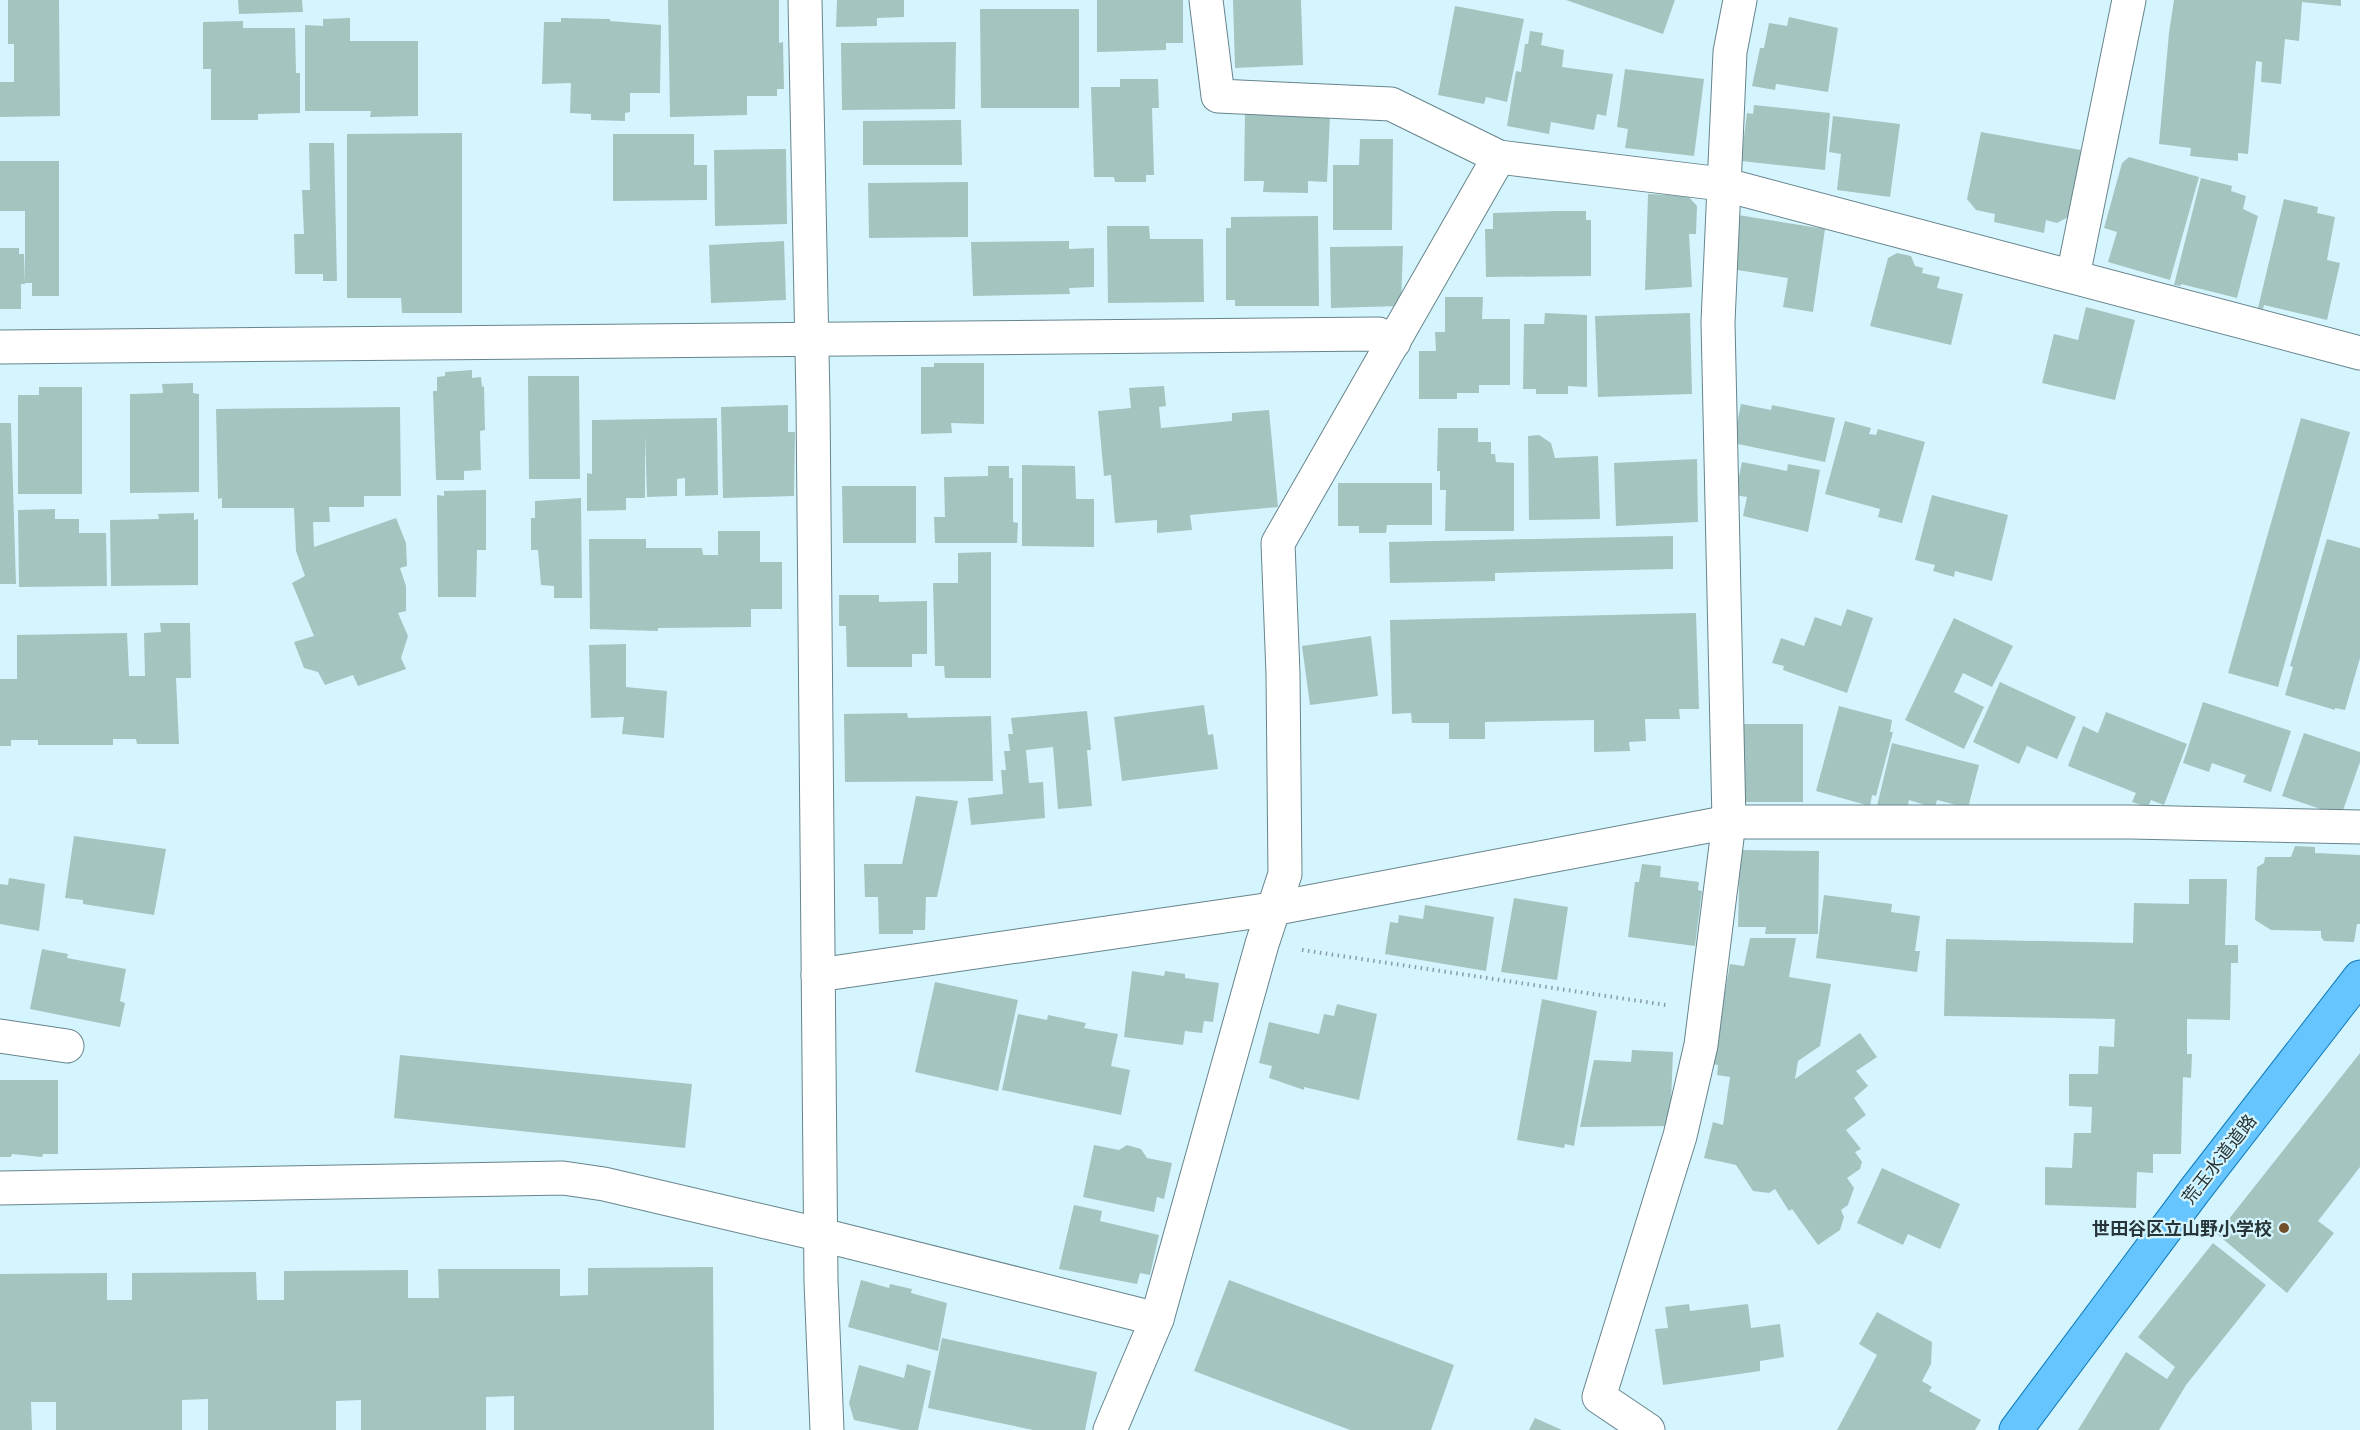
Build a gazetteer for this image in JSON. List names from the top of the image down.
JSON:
{
  "streets": {
    "main road": ["荒玉水道道路"]
  },
  "places": ["世田谷区立山野小学校"]
}
